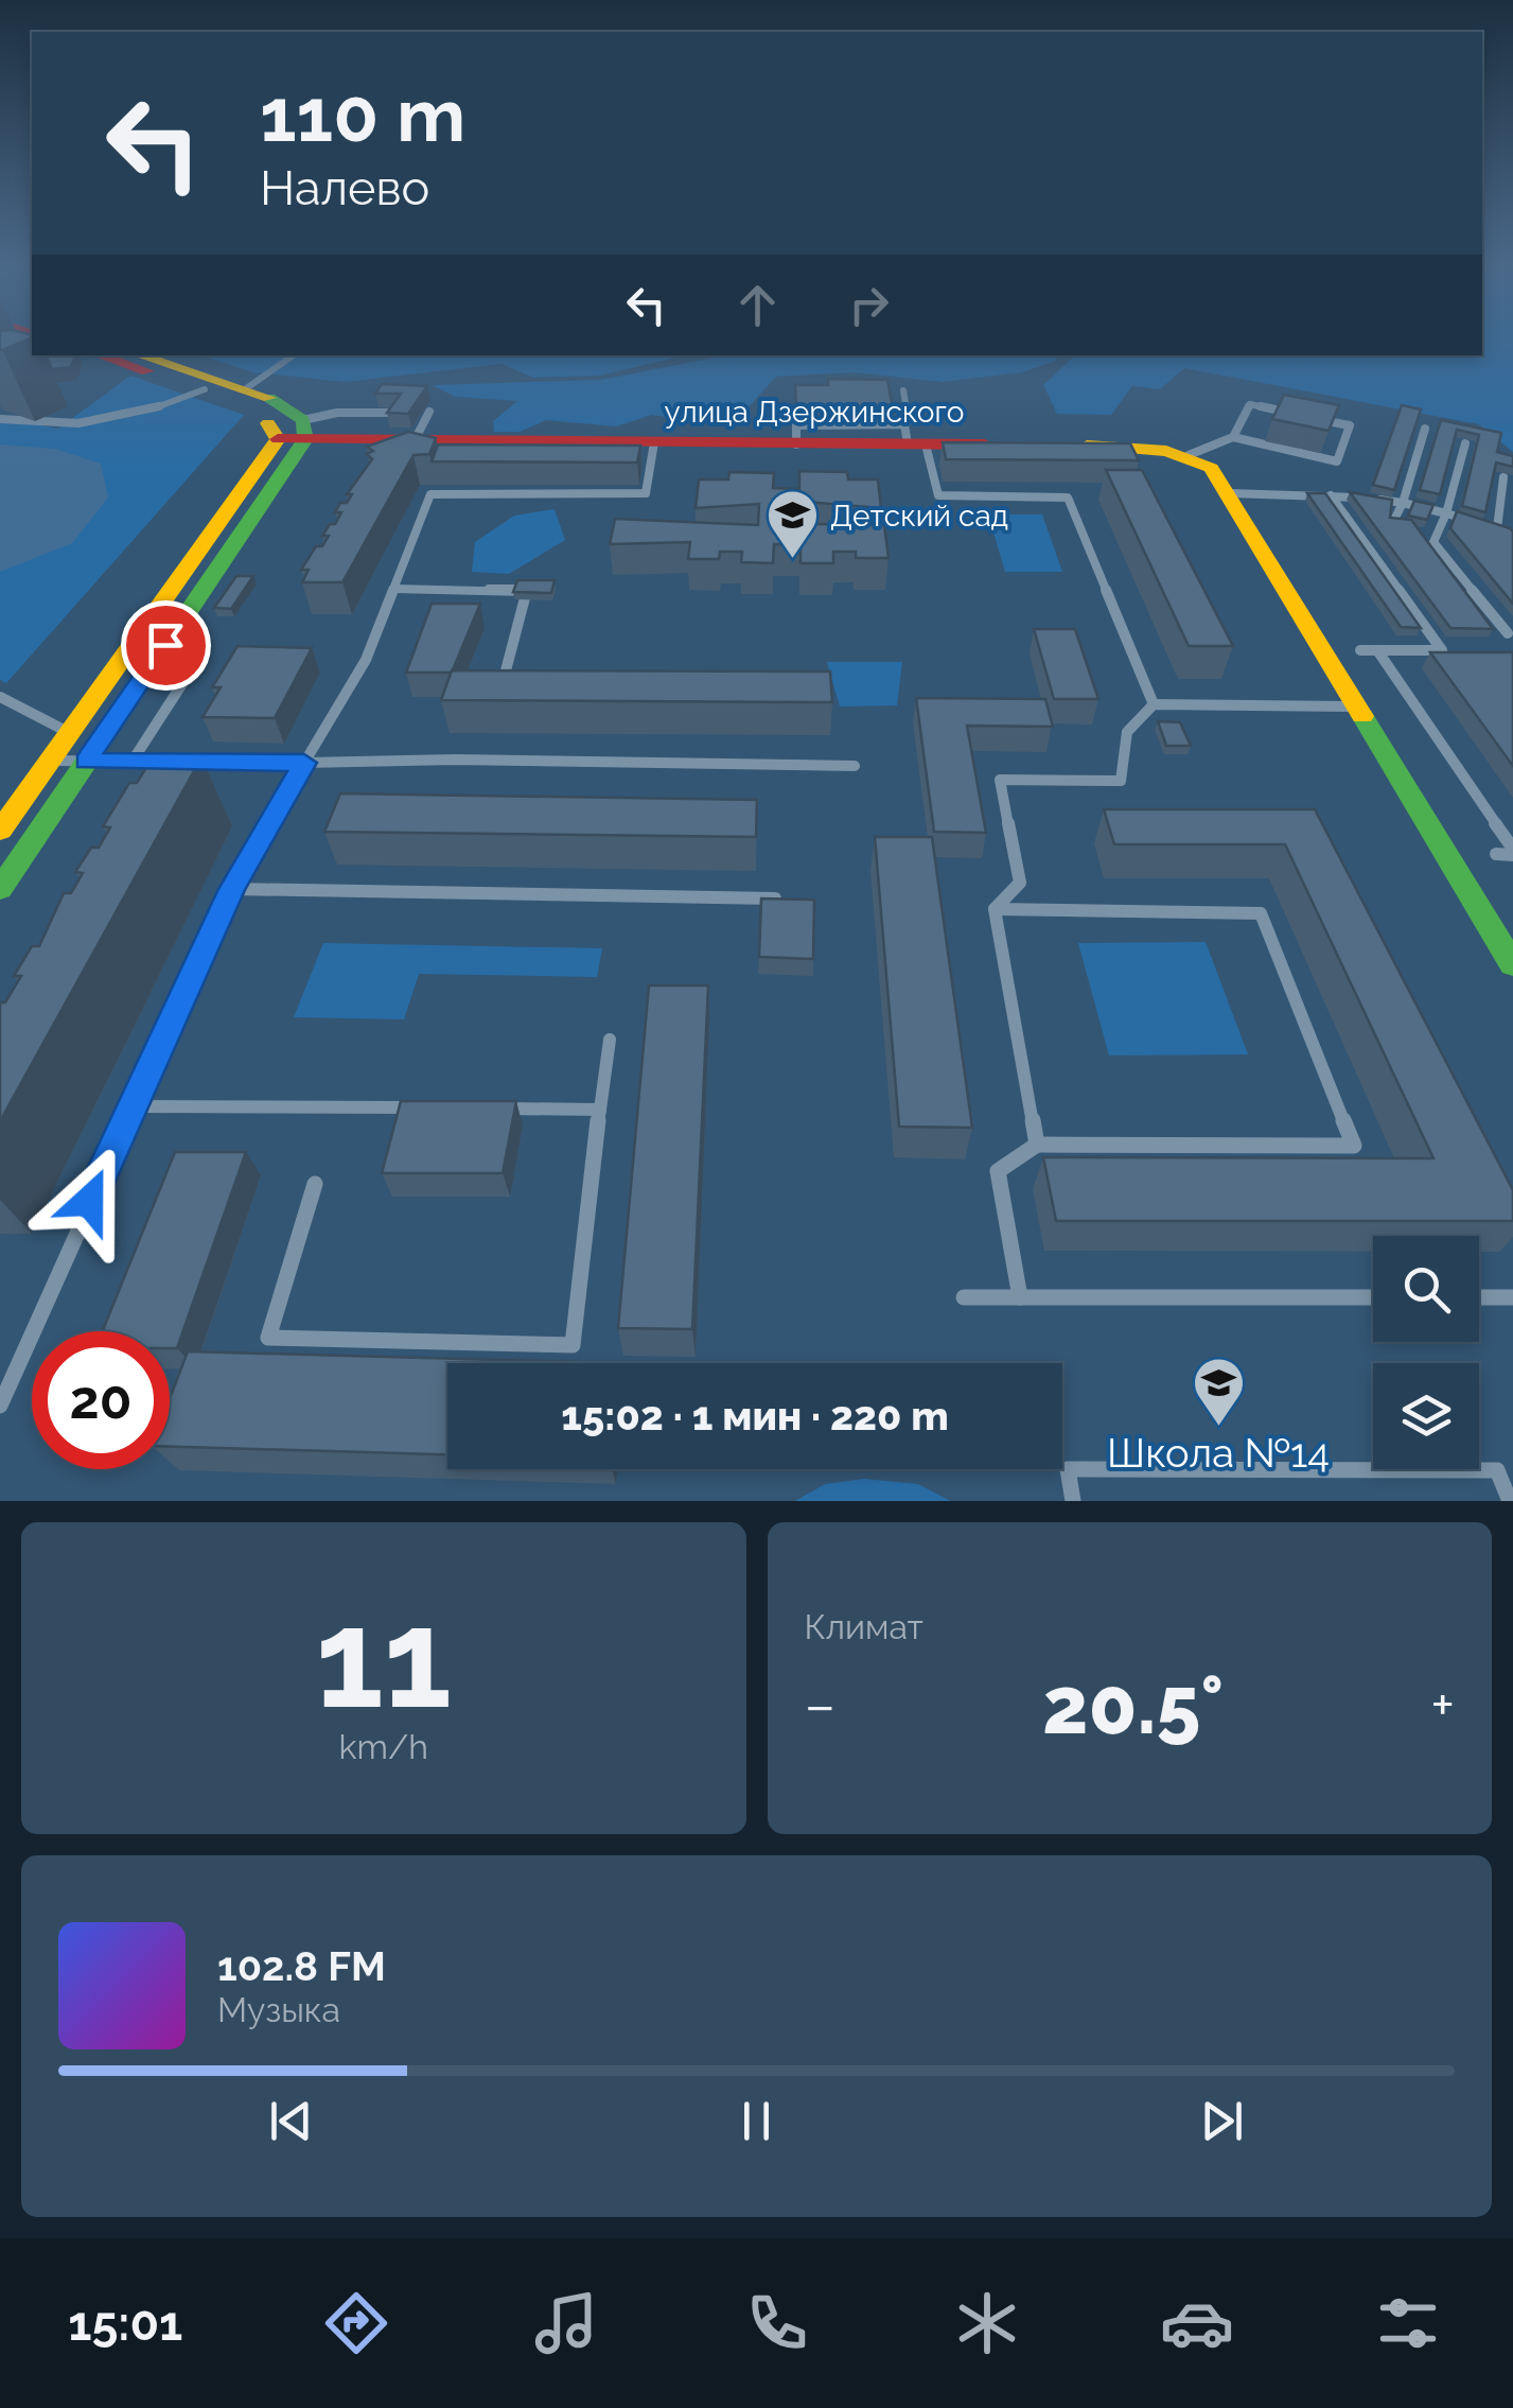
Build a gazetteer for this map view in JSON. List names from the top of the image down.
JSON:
{
  "streets": {
    "main road": ["улица Дзержинского"]
  },
  "places": {
    "school or university": ["Детский сад", "Школа №14"]
  },
  "page": {
    "turn": ["110 m", "Налево"],
    "limit": "20",
    "trip": "15:02 · 1 мин · 220 m",
    "tile": [
      ["11", "km/h"],
      "Климат"
    ],
    "heat": ["−", "20.5°", "+"],
    "song": ["102.8 FM", "Музыка"],
    "tabs": "15:01"
  }
}
